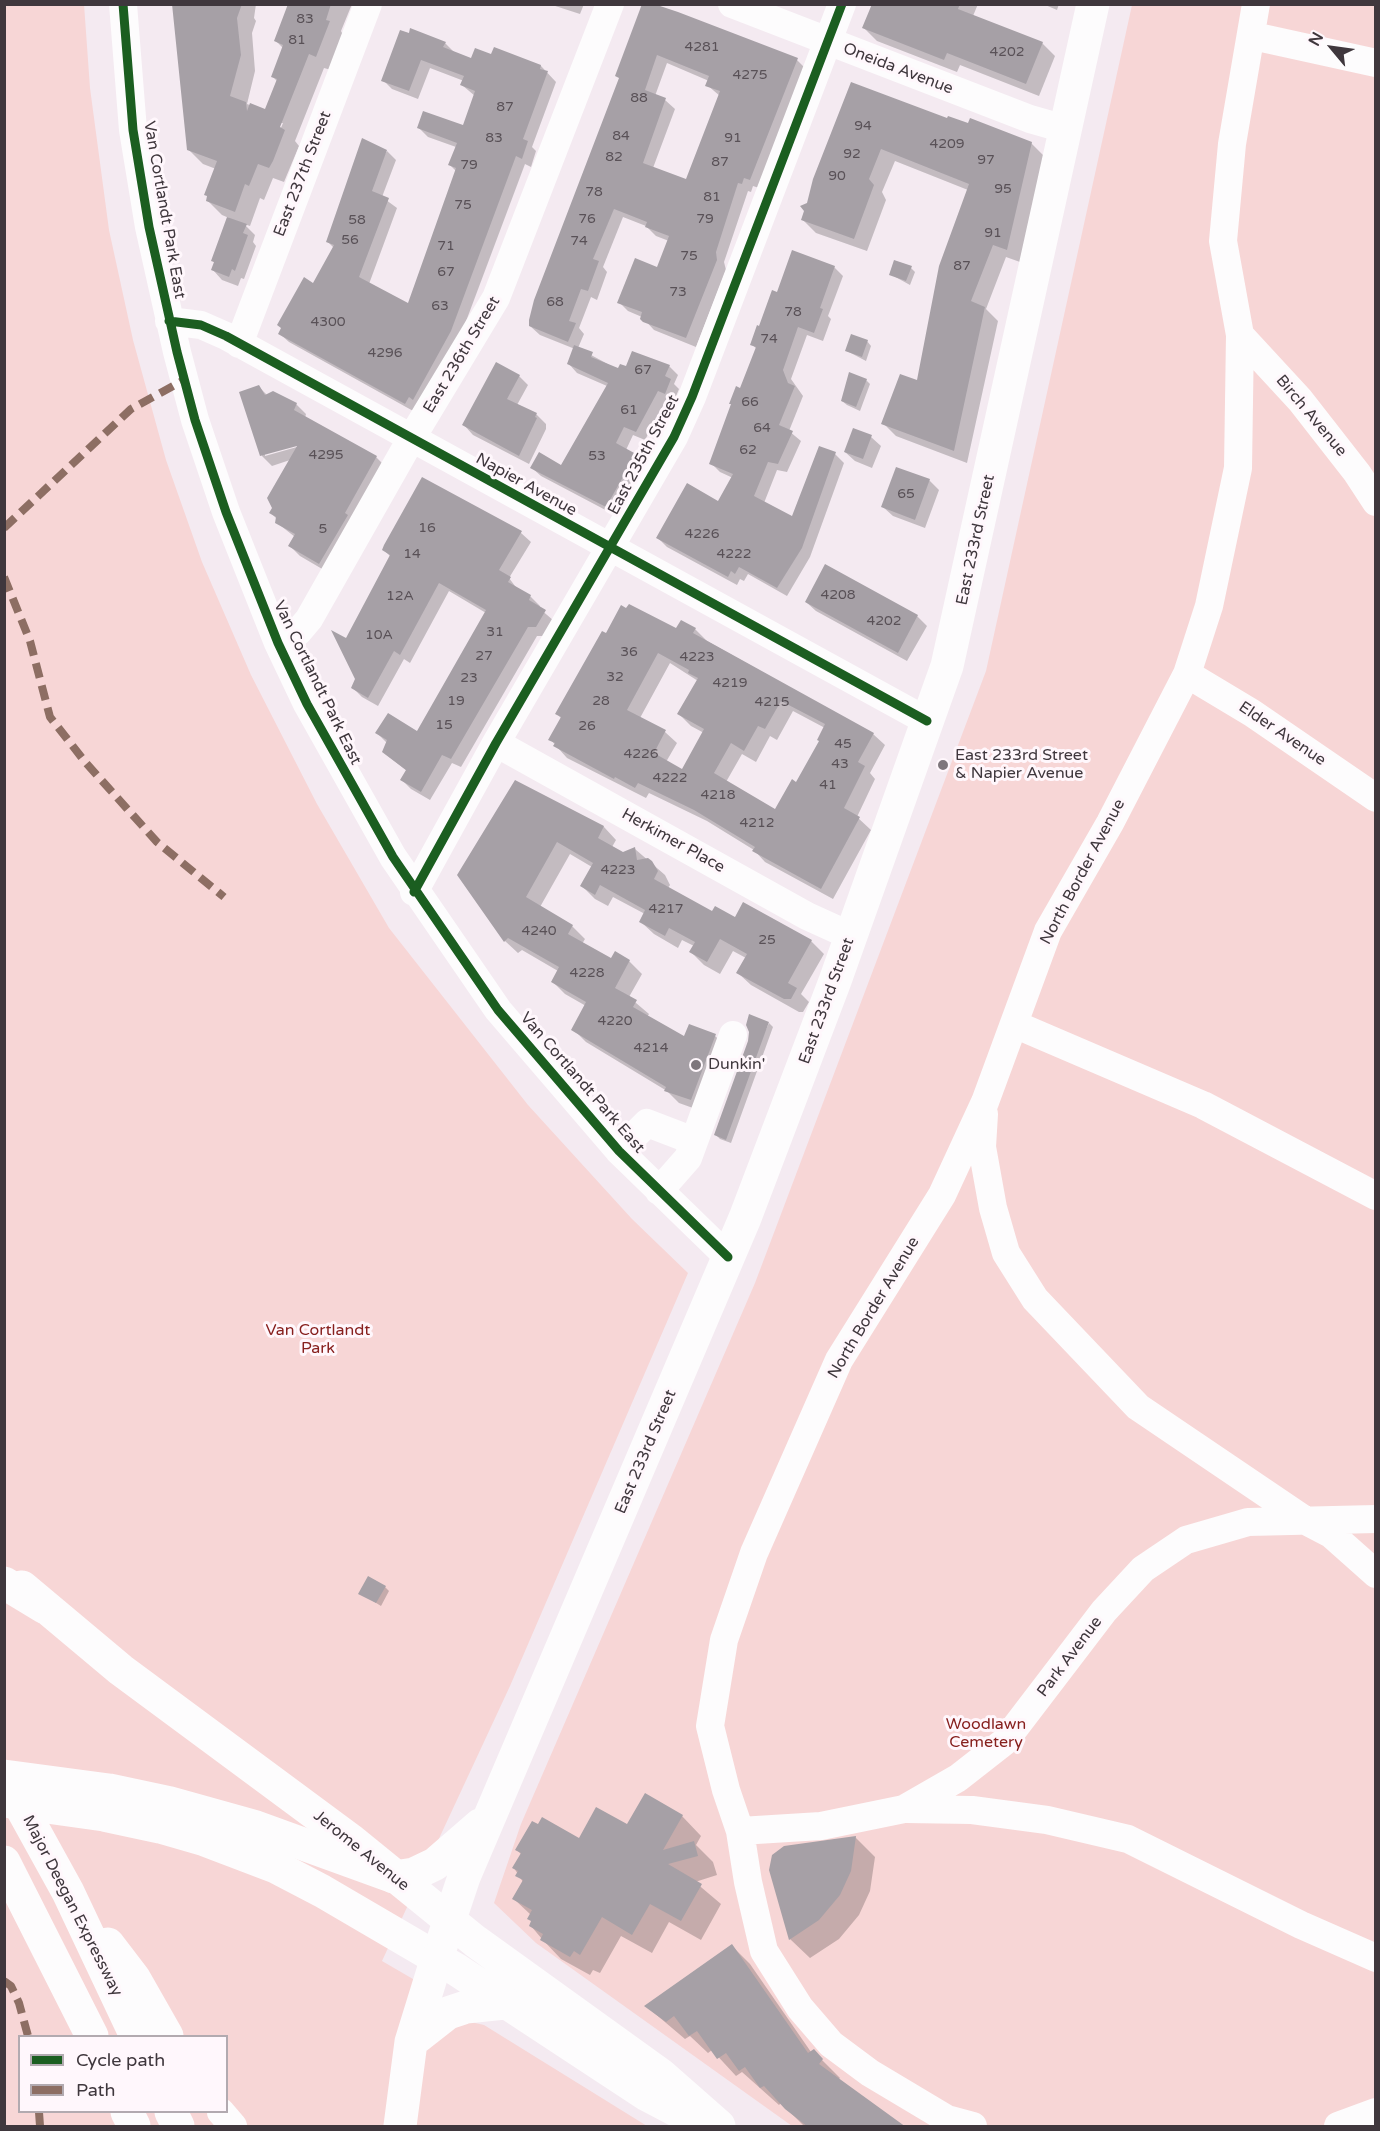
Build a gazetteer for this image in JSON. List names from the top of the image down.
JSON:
{
  "streets": {
    "main road": ["East 233rd Street", "Jerome Avenue", "Major Deegan Expressway"],
    "street": [
      "Oneida Avenue",
      "East 237th Street",
      "Van Cortlandt Park East",
      "East 236th Street",
      "Birch Avenue",
      "East 235th Street",
      "Napier Avenue",
      "Elder Avenue",
      "Herkimer Place",
      "North Border Avenue",
      "Park Avenue"
    ]
  },
  "crossings": [
    ["Oneida Avenue", "East 235th Street"],
    ["Oneida Avenue", "East 233rd Street"],
    ["East 237th Street", "Napier Avenue"],
    ["Van Cortlandt Park East", "East 236th Street"],
    ["Van Cortlandt Park East", "East 235th Street"],
    ["Van Cortlandt Park East", "Napier Avenue"],
    ["Van Cortlandt Park East", "East 233rd Street"],
    ["East 236th Street", "Napier Avenue"],
    ["Birch Avenue", "North Border Avenue"],
    ["East 235th Street", "Napier Avenue"],
    ["East 235th Street", "Herkimer Place"],
    ["Napier Avenue", "East 233rd Street"],
    ["East 233rd Street", "Herkimer Place"],
    ["East 233rd Street", "Jerome Avenue"],
    ["Elder Avenue", "North Border Avenue"],
    ["North Border Avenue", "Park Avenue"]
  ],
  "parks": ["Van Cortlandt Park", "Woodlawn Cemetery"],
  "places": ["East 233rd Street & Napier Avenue", "Dunkin'"],
  "house_numbers": [
    "83",
    "81",
    "4281",
    "4202",
    "4275",
    "88",
    "87",
    "94",
    "84",
    "83",
    "91",
    "4209",
    "92",
    "82",
    "97",
    "87",
    "79",
    "90",
    "95",
    "78",
    "81",
    "75",
    "76",
    "79",
    "58",
    "91",
    "56",
    "74",
    "71",
    "75",
    "87",
    "67",
    "73",
    "68",
    "63",
    "78",
    "4300",
    "74",
    "4296",
    "67",
    "66",
    "61",
    "64",
    "62",
    "4295",
    "53",
    "65",
    "16",
    "5",
    "4226",
    "14",
    "4222",
    "4208",
    "12A",
    "4202",
    "31",
    "10A",
    "36",
    "27",
    "4223",
    "32",
    "23",
    "4219",
    "19",
    "28",
    "4215",
    "15",
    "26",
    "45",
    "4226",
    "43",
    "4222",
    "41",
    "4218",
    "4212",
    "4223",
    "4217",
    "4240",
    "25",
    "4228",
    "4220",
    "4214"
  ],
  "legend": ["Cycle path", "Path"],
  "north": "top left"
}
